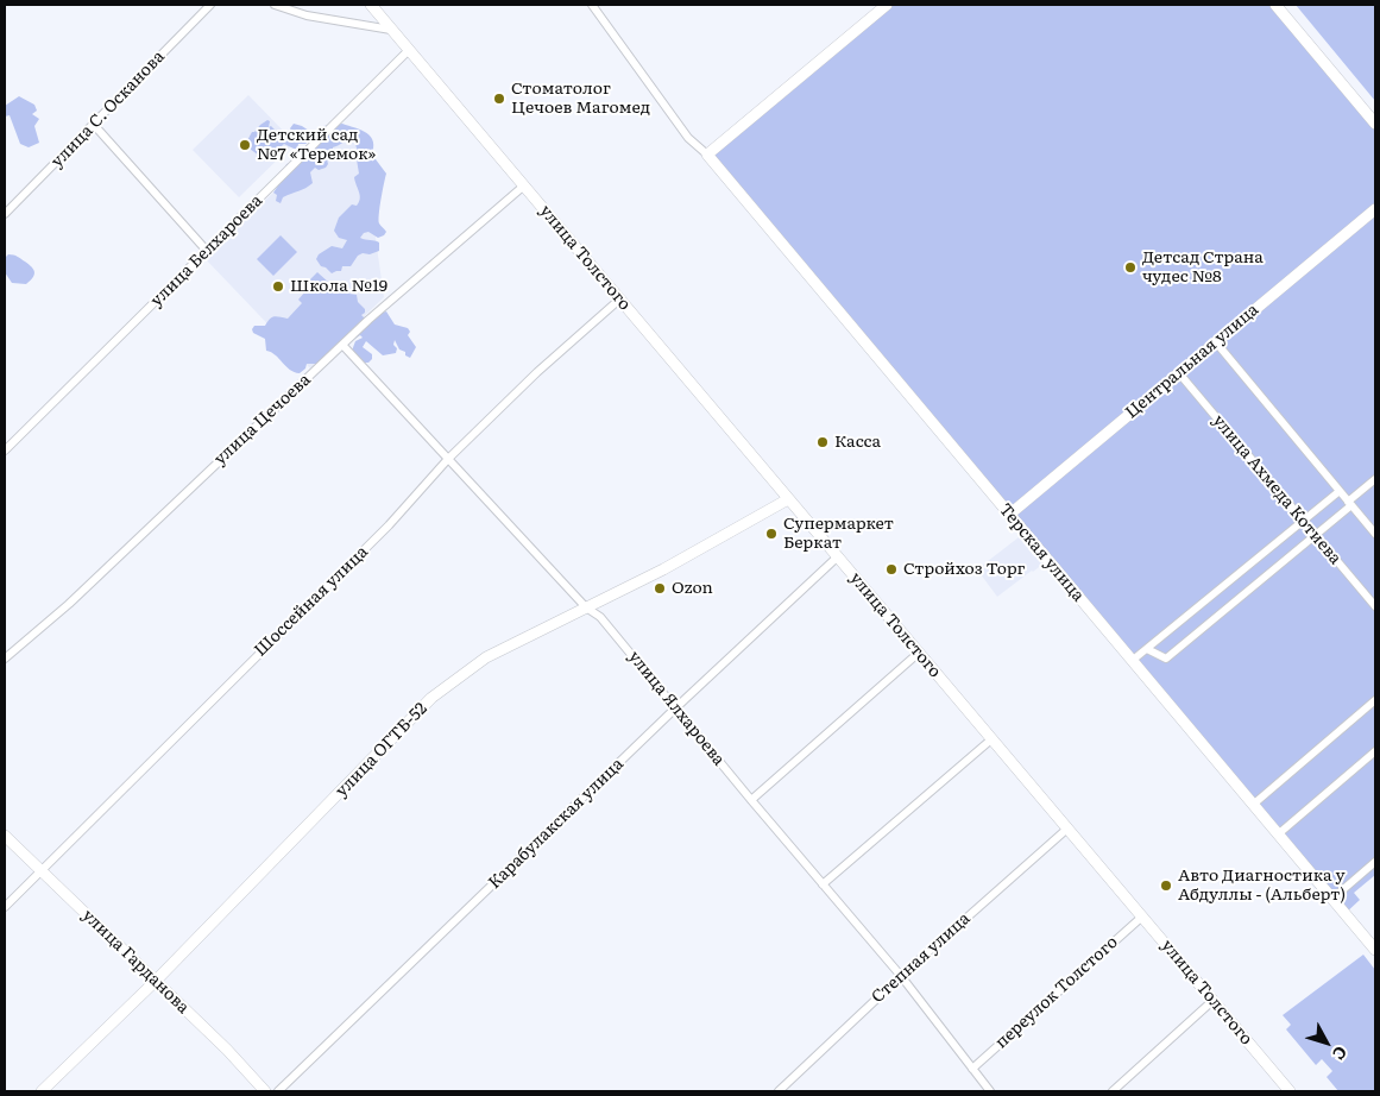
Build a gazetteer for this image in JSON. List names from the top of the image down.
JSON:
{
  "streets": {
    "street": [
      "улица С. Осканова",
      "улица Белхароева",
      "улица Толстого",
      "Центральная улица",
      "улица Цечоева",
      "улица Ахмеда Котиева",
      "Терская улица",
      "Шоссейная улица",
      "улица Ялхароева",
      "улица ОГТБ-52",
      "Карабулакская улица",
      "Степная улица",
      "улица Гарданова",
      "переулок Толстого"
    ]
  },
  "crossings": [
    ["улица Белхароева", "улица Толстого"],
    ["улица Толстого", "улица Цечоева"],
    ["улица Толстого", "Шоссейная улица"],
    ["улица Толстого", "улица ОГТБ-52"],
    ["улица Толстого", "Карабулакская улица"],
    ["улица Толстого", "Степная улица"],
    ["улица Толстого", "переулок Толстого"],
    ["Центральная улица", "улица Ахмеда Котиева"],
    ["Центральная улица", "Терская улица"],
    ["улица Цечоева", "улица Ялхароева"],
    ["Шоссейная улица", "улица Ялхароева"],
    ["Шоссейная улица", "улица Гарданова"],
    ["улица Ялхароева", "улица ОГТБ-52"],
    ["улица Ялхароева", "Карабулакская улица"],
    ["улица Ялхароева", "Степная улица"],
    ["улица Ялхароева", "переулок Толстого"],
    ["улица ОГТБ-52", "улица Гарданова"]
  ],
  "places": [
    "Стоматолог Цечоев Магомед",
    "Детский сад №7 «Теремок»",
    "Детсад Страна чудес №8",
    "Школа №19",
    "Касса",
    "Супермаркет Беркат",
    "Стройхоз Торг",
    "Ozon",
    "Авто Диагностика у Абдуллы - (Альберт)"
  ],
  "north": "bottom right"
}
